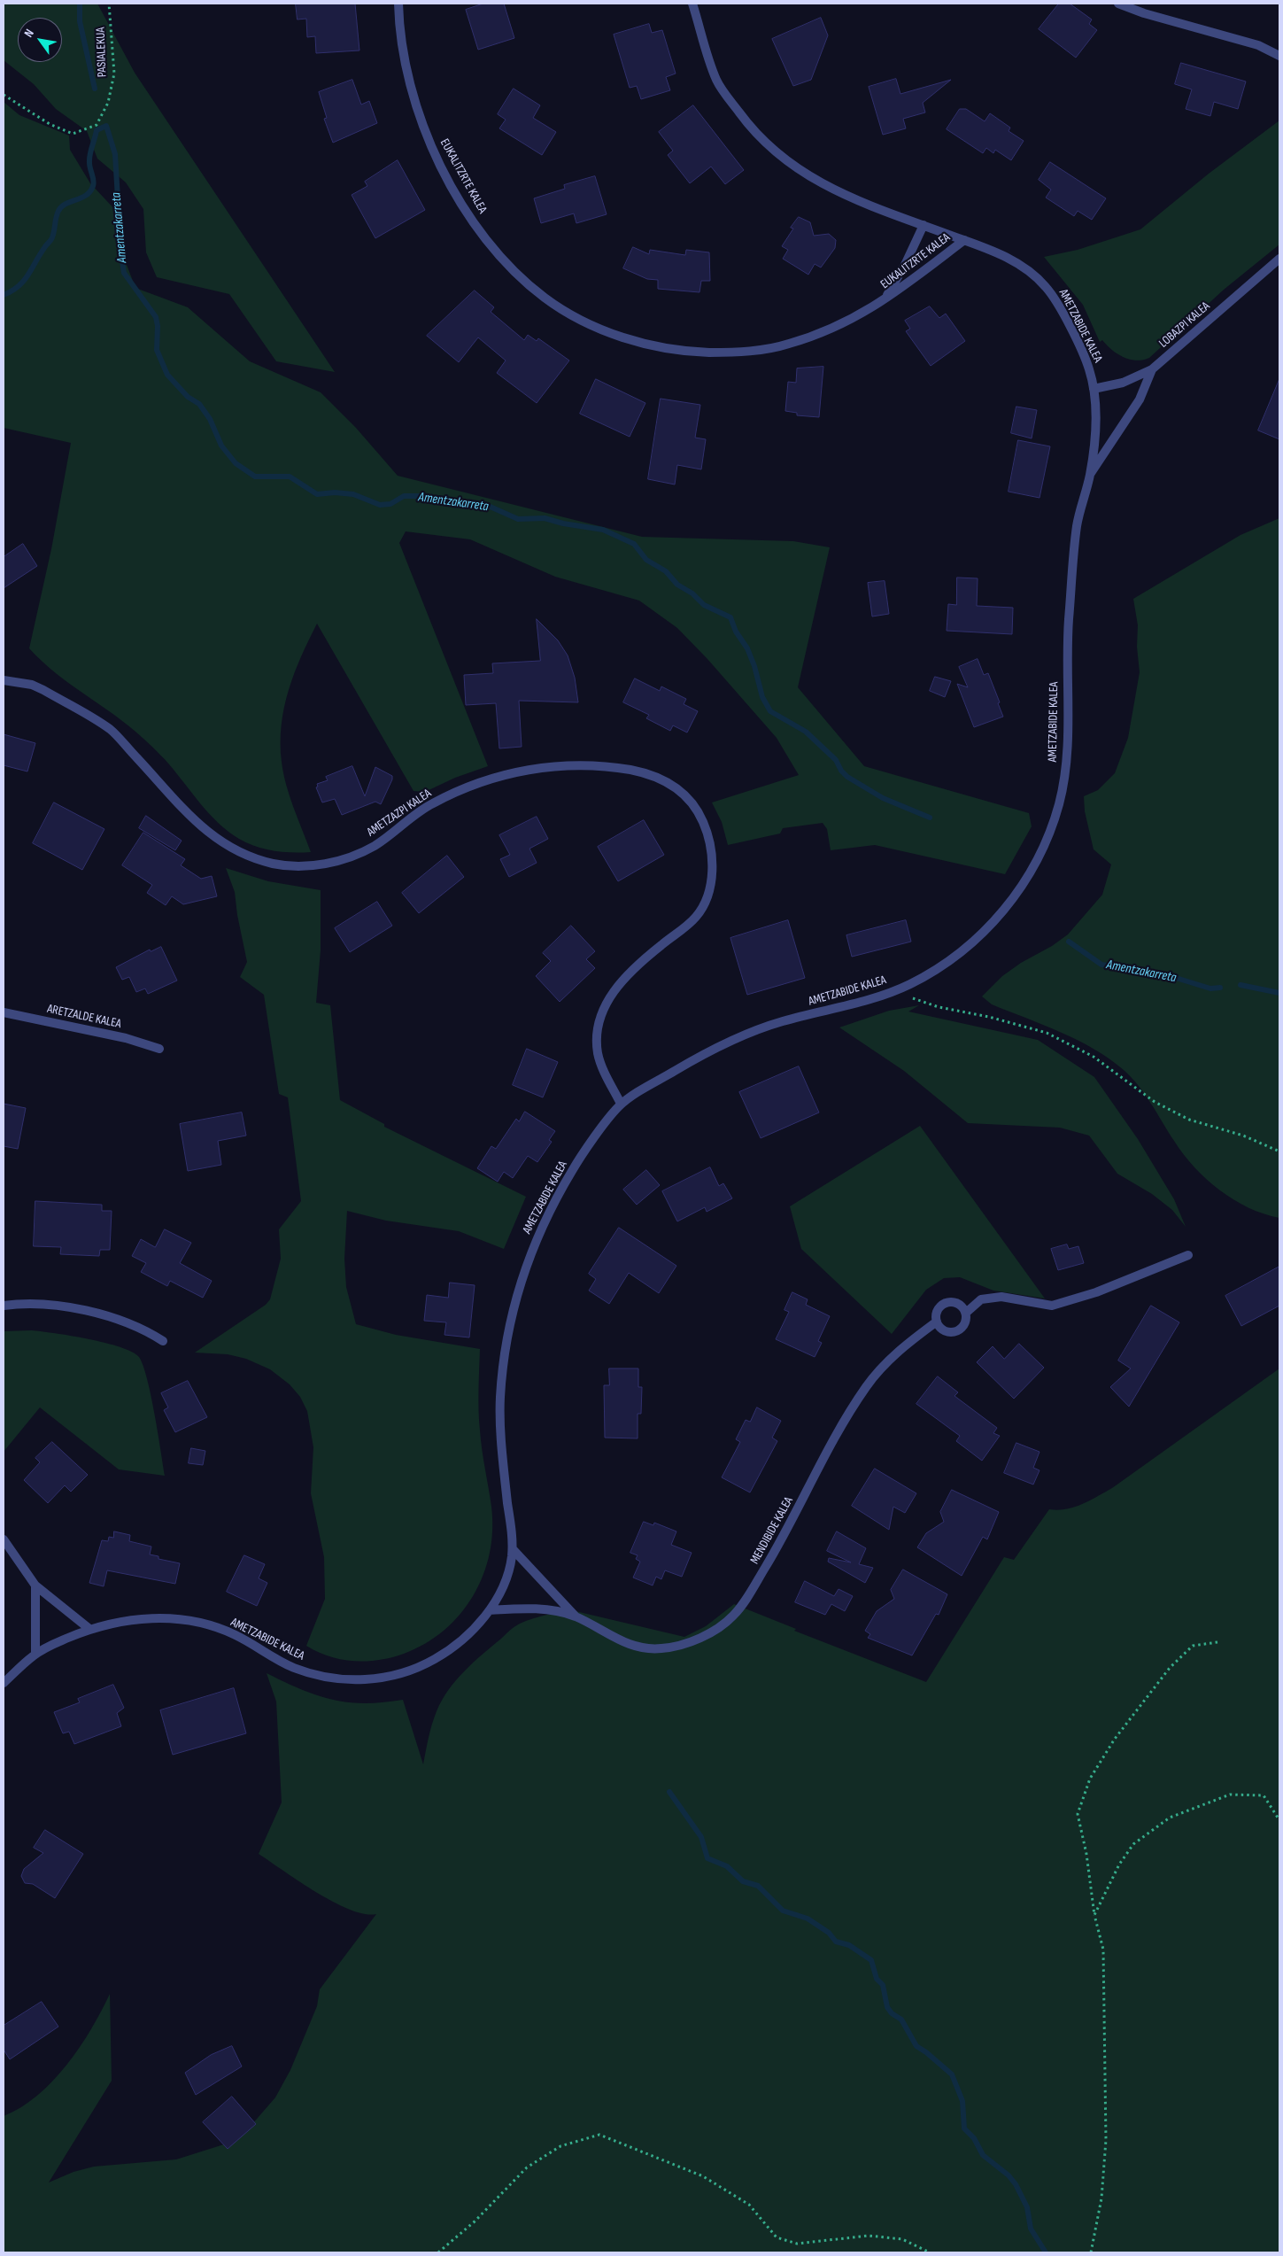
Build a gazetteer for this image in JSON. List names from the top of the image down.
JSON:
{
  "streets": {
    "street": [
      "EUKALITZRTE KALEA",
      "LOBAZPI KALEA",
      "AMETZABIDE KALEA",
      "AMETZAZPI KALEA",
      "ARETZALDE KALEA",
      "MENDIBIDE KALEA"
    ],
    "path": ["PASIALEKUA"]
  },
  "crossings": [
    ["EUKALITZRTE KALEA", "AMETZABIDE KALEA"],
    ["LOBAZPI KALEA", "AMETZABIDE KALEA"],
    ["AMETZABIDE KALEA", "AMETZAZPI KALEA"]
  ],
  "water": ["Amentzakarreta"],
  "north": "top left"
}
